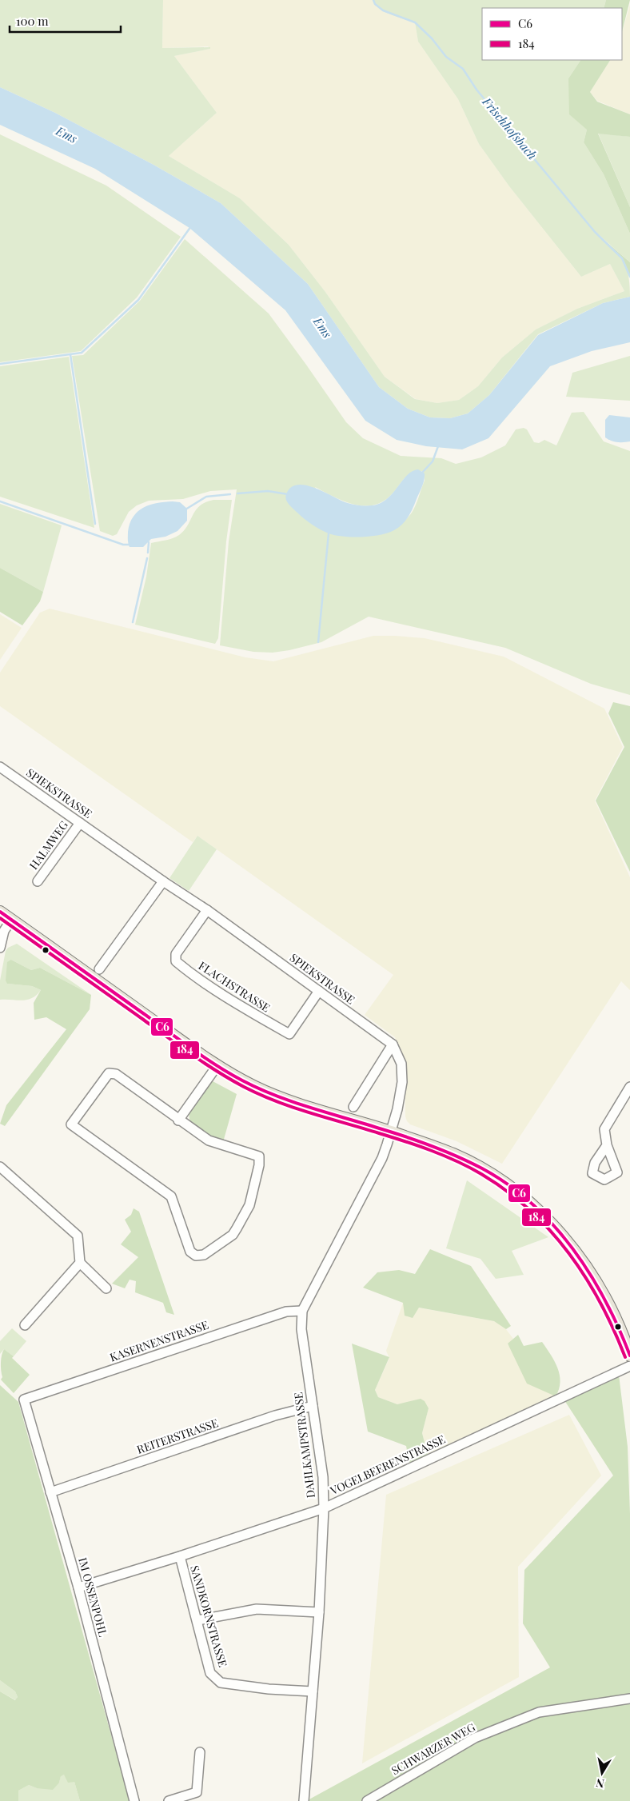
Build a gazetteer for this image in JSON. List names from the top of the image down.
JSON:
{
  "streets": {
    "street": [
      "SPIEKSTRASSE",
      "HALMWEG",
      "FLACHSTRASSE",
      "KASERNENSTRASSE",
      "REITERSTRASSE",
      "DAHLKAMPSTRASSE",
      "VOGELBEERENSTRASSE",
      "IM OSSENPOHL",
      "SANDKORNSTRASSE",
      "SCHWARZER WEG"
    ]
  },
  "crossings": [
    ["SPIEKSTRASSE", "HALMWEG"],
    ["SPIEKSTRASSE", "FLACHSTRASSE"],
    ["SPIEKSTRASSE", "DAHLKAMPSTRASSE"],
    ["KASERNENSTRASSE", "DAHLKAMPSTRASSE"],
    ["KASERNENSTRASSE", "IM OSSENPOHL"],
    ["REITERSTRASSE", "DAHLKAMPSTRASSE"],
    ["REITERSTRASSE", "IM OSSENPOHL"],
    ["DAHLKAMPSTRASSE", "VOGELBEERENSTRASSE"],
    ["DAHLKAMPSTRASSE", "SANDKORNSTRASSE"],
    ["VOGELBEERENSTRASSE", "IM OSSENPOHL"],
    ["VOGELBEERENSTRASSE", "SANDKORNSTRASSE"]
  ],
  "water": ["Frischhofsbach", "Ems"],
  "lines": ["transit line C6", "transit line 184"],
  "legend": ["C6", "184"],
  "scale_bar": "100 m",
  "north": "bottom"
}
